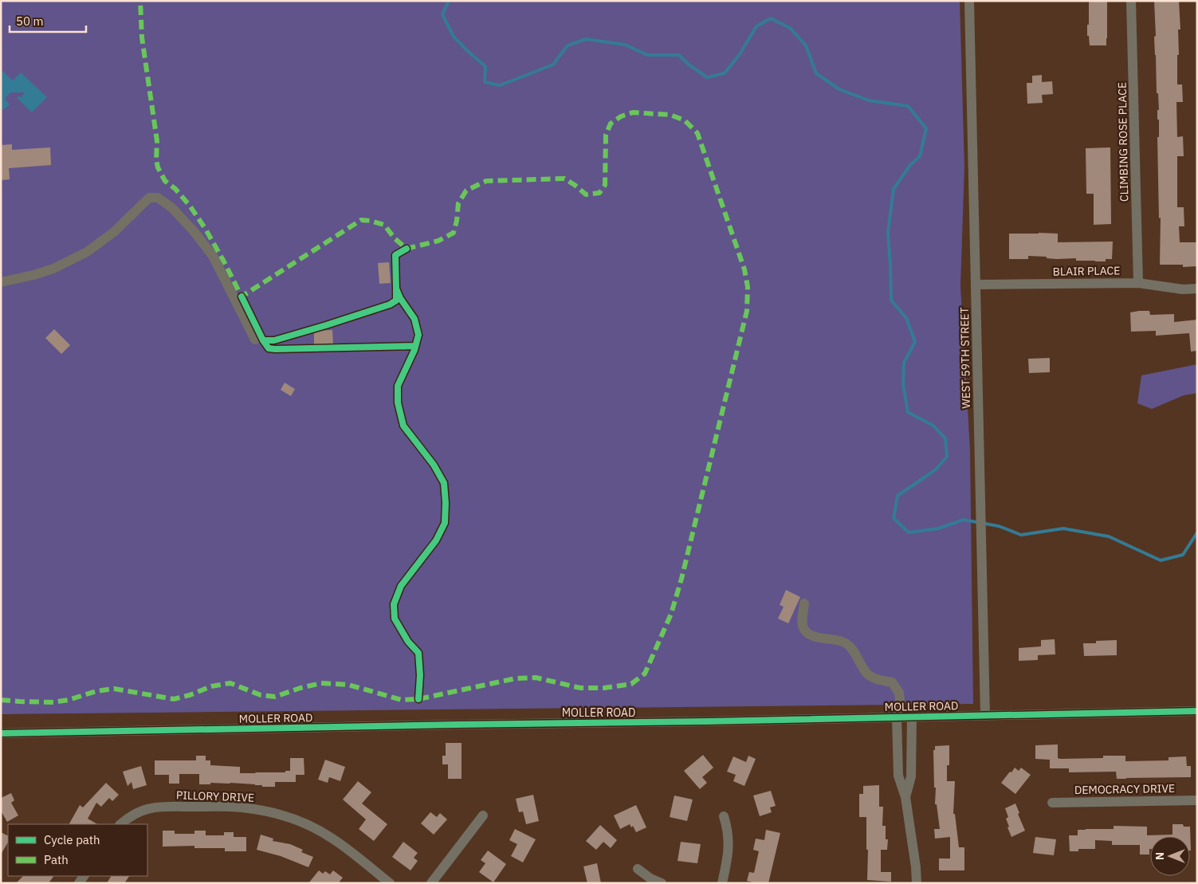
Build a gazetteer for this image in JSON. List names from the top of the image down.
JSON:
{
  "streets": {
    "street": [
      "CLIMBING ROSE PLACE",
      "BLAIR PLACE",
      "WEST 59TH STREET",
      "MOLLER ROAD",
      "DEMOCRACY DRIVE",
      "PILLORY DRIVE"
    ]
  },
  "crossings": [
    ["CLIMBING ROSE PLACE", "BLAIR PLACE"],
    ["BLAIR PLACE", "WEST 59TH STREET"],
    ["WEST 59TH STREET", "MOLLER ROAD"]
  ],
  "legend": ["Cycle path", "Path"],
  "scale_bar": "50 m",
  "north": "left"
}
